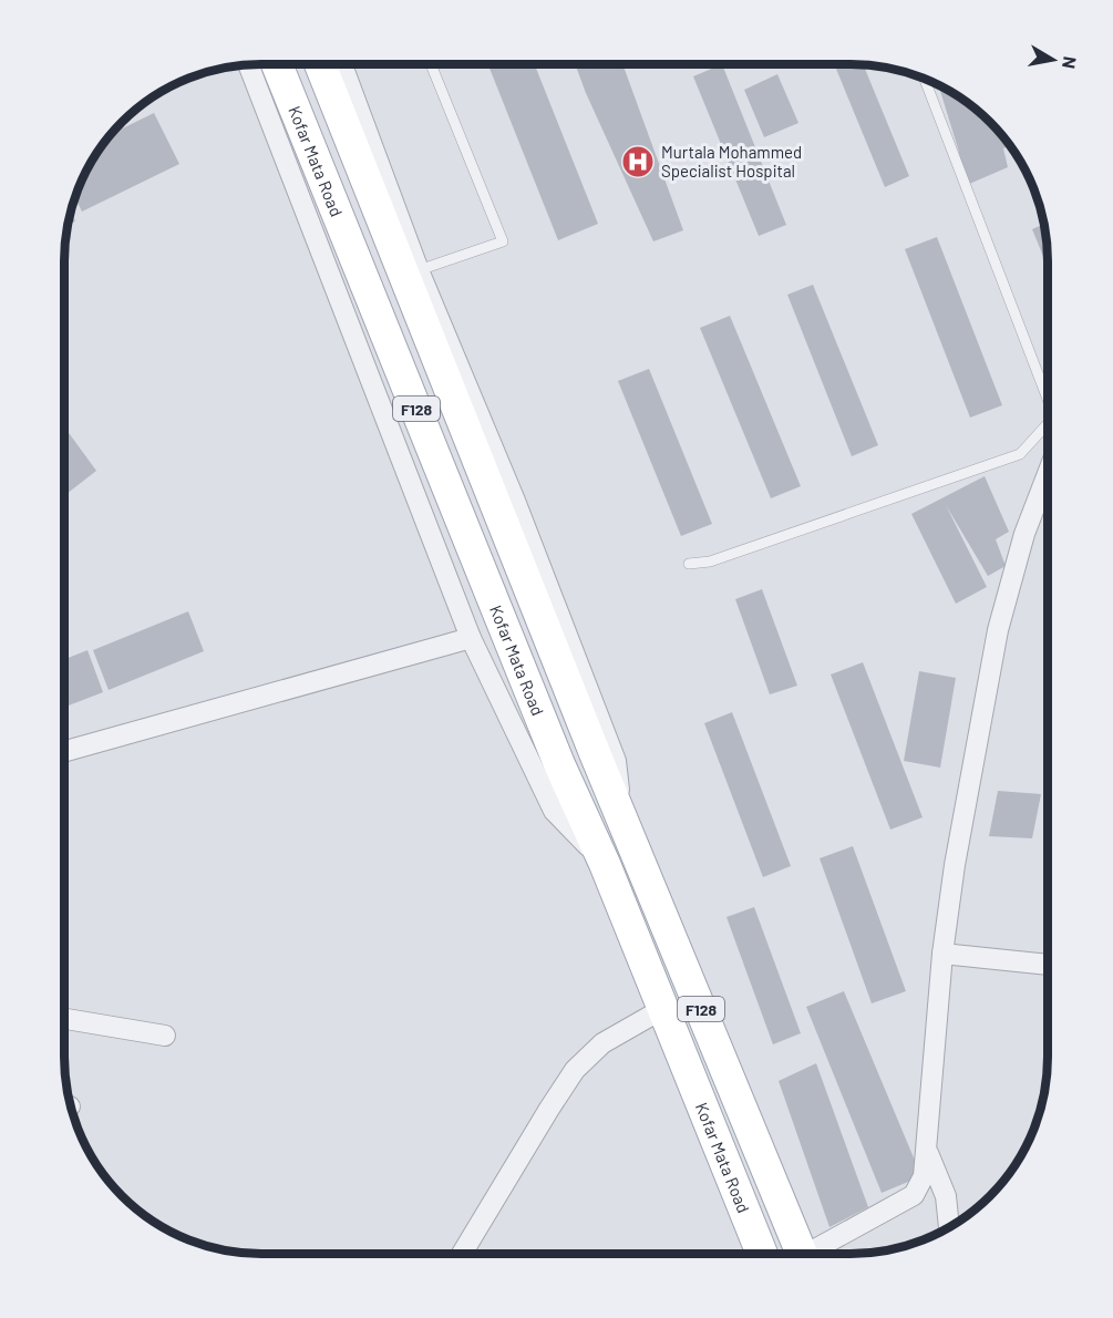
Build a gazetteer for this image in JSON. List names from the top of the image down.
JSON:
{
  "streets": {
    "main road": ["Kofar Mata Road", "F128"]
  },
  "places": {
    "hospital": ["Murtala Mohammed Specialist Hospital"]
  },
  "north": "right"
}
